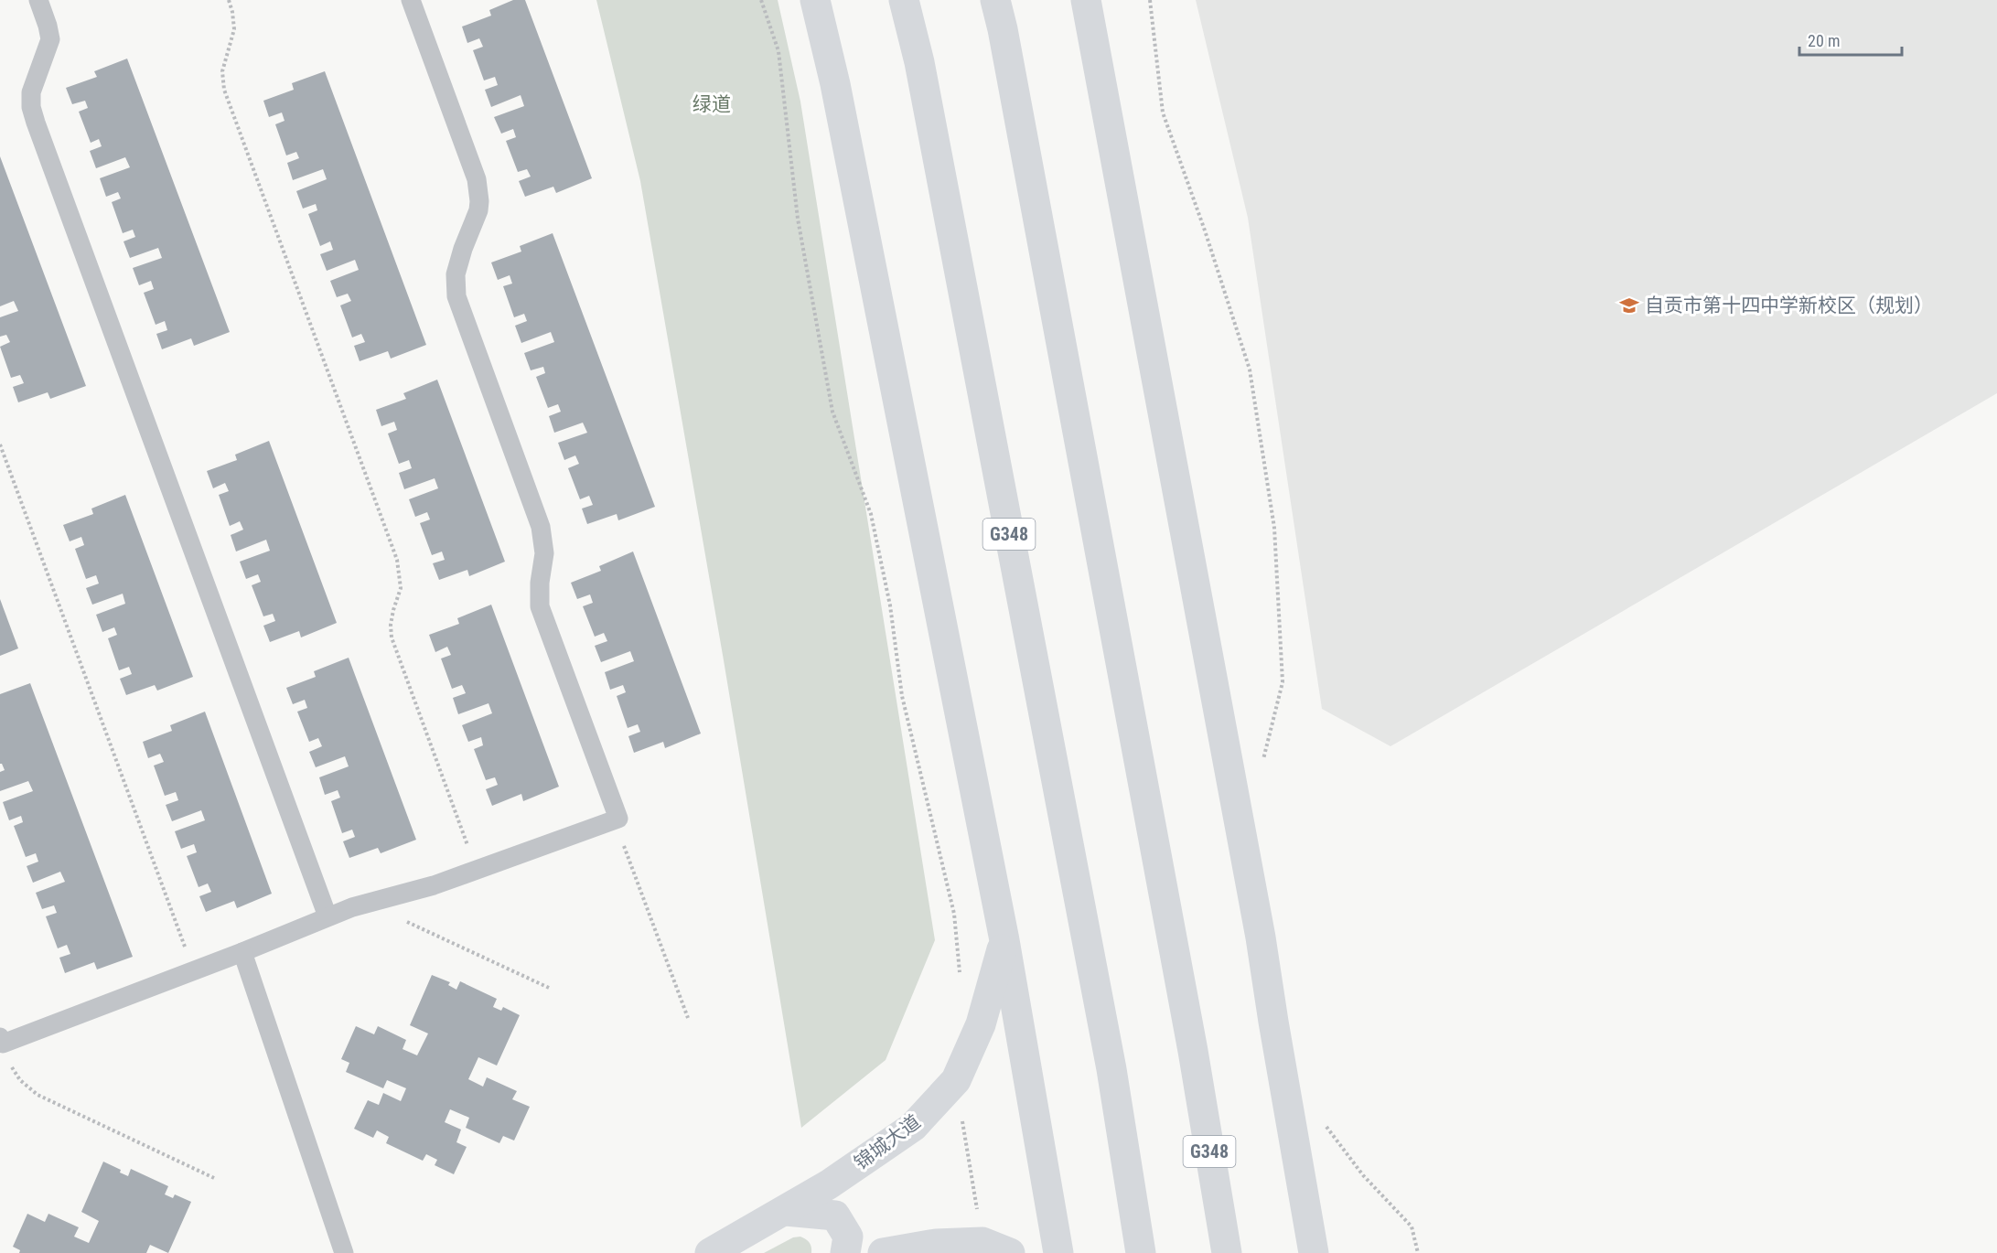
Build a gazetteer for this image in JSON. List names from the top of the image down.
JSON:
{
  "streets": {
    "main road": ["G348", "锦城大道"]
  },
  "parks": ["绿道"],
  "places": {
    "school or university": ["自贡市第十四中学新校区（规划）"]
  },
  "scale_bar": "20 m"
}
